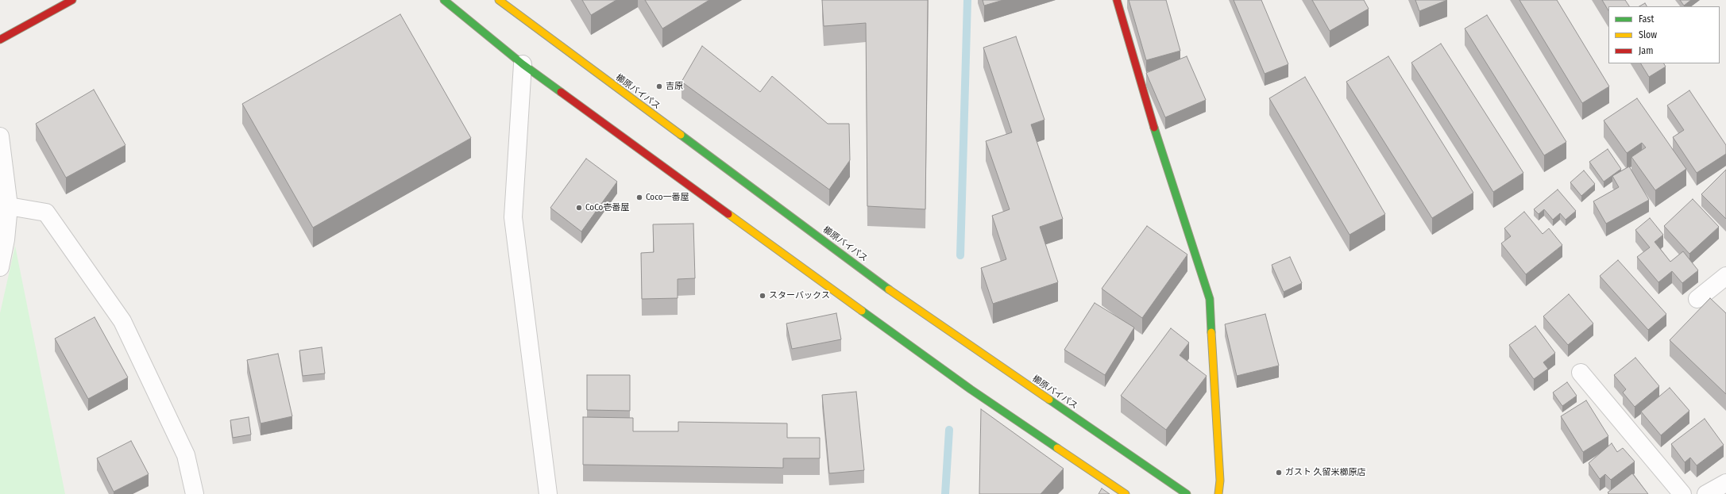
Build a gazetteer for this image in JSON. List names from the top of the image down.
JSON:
{
  "streets": {
    "main road": ["櫛原バイパス"]
  },
  "places": [
    "吉原",
    "Coco一番屋",
    "CoCo壱番屋",
    "スターバックス",
    "ガスト 久留米櫛原店"
  ],
  "legend": ["Fast", "Slow", "Jam"]
}
